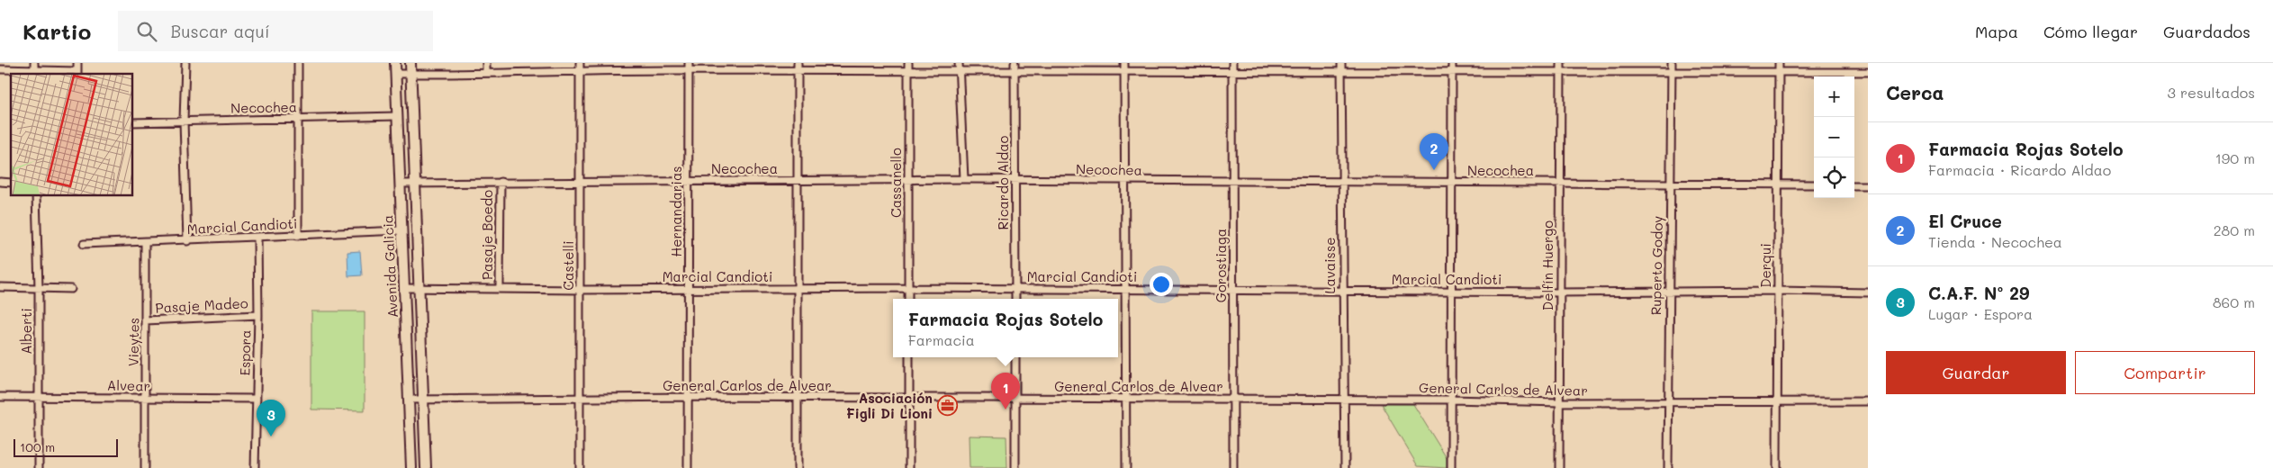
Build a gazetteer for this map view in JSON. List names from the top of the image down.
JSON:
{
  "streets": {
    "main road": ["Avenida Galicia"],
    "street": [
      "Necochea",
      "Cassanello",
      "Ricardo Aldao",
      "Hernandarias",
      "Marcial Candioti",
      "Pasaje Boedo",
      "Castelli",
      "Gorostiaga",
      "Lavaisse",
      "Delfín Huergo",
      "Ruperto Godoy",
      "Derqui",
      "Pasaje Madeo",
      "Alberti",
      "Vieytes",
      "Espora",
      "Alvear",
      "General Carlos de Alvear"
    ]
  },
  "crossings": [
    ["Necochea", "Cassanello"],
    ["Necochea", "Ricardo Aldao"],
    ["Necochea", "Hernandarias"],
    ["Necochea", "Pasaje Boedo"],
    ["Necochea", "Castelli"],
    ["Necochea", "Gorostiaga"],
    ["Necochea", "Lavaisse"],
    ["Necochea", "Delfín Huergo"],
    ["Necochea", "Ruperto Godoy"],
    ["Necochea", "Derqui"],
    ["Necochea", "Avenida Galicia"],
    ["Cassanello", "Marcial Candioti"],
    ["Ricardo Aldao", "Marcial Candioti"],
    ["Hernandarias", "Marcial Candioti"],
    ["Hernandarias", "General Carlos de Alvear"],
    ["Marcial Candioti", "Pasaje Boedo"],
    ["Marcial Candioti", "Castelli"],
    ["Marcial Candioti", "Gorostiaga"],
    ["Marcial Candioti", "Lavaisse"],
    ["Marcial Candioti", "Delfín Huergo"],
    ["Marcial Candioti", "Ruperto Godoy"],
    ["Marcial Candioti", "Derqui"],
    ["Marcial Candioti", "Avenida Galicia"],
    ["Marcial Candioti", "Vieytes"],
    ["Marcial Candioti", "Espora"],
    ["Castelli", "General Carlos de Alvear"],
    ["Gorostiaga", "General Carlos de Alvear"],
    ["Lavaisse", "General Carlos de Alvear"],
    ["Delfín Huergo", "General Carlos de Alvear"],
    ["Ruperto Godoy", "General Carlos de Alvear"],
    ["Derqui", "General Carlos de Alvear"],
    ["Avenida Galicia", "General Carlos de Alvear"],
    ["Pasaje Madeo", "Vieytes"],
    ["Pasaje Madeo", "Espora"],
    ["Alberti", "Alvear"],
    ["Vieytes", "Alvear"],
    ["Espora", "Alvear"]
  ],
  "places": {
    "office": ["Asociación Figli Di Lioni"]
  },
  "scale_bar": "100 m",
  "page": {
    "header": "Kartio",
    "search": "Buscar aquí",
    "nav": ["Mapa", "Cómo llegar", "Guardados"],
    "heading": ["Cerca", "3 resultados"],
    "map_buttons": ["+", "−"],
    "list": [
      {
        "mark": "1",
        "name": "Farmacia Rojas Sotelo",
        "note": "Farmacia · Ricardo Aldao",
        "value": "190 m"
      },
      {
        "mark": "2",
        "name": "El Cruce",
        "note": "Tienda · Necochea",
        "value": "280 m"
      },
      {
        "mark": "3",
        "name": "C.A.F. Nº 29",
        "note": "Lugar · Espora",
        "value": "860 m"
      }
    ],
    "pins": ["2", "1", "3"],
    "popup": ["Farmacia Rojas Sotelo", "Farmacia"],
    "buttons": ["Guardar", "Compartir"],
    "scale": "100 m"
  }
}
